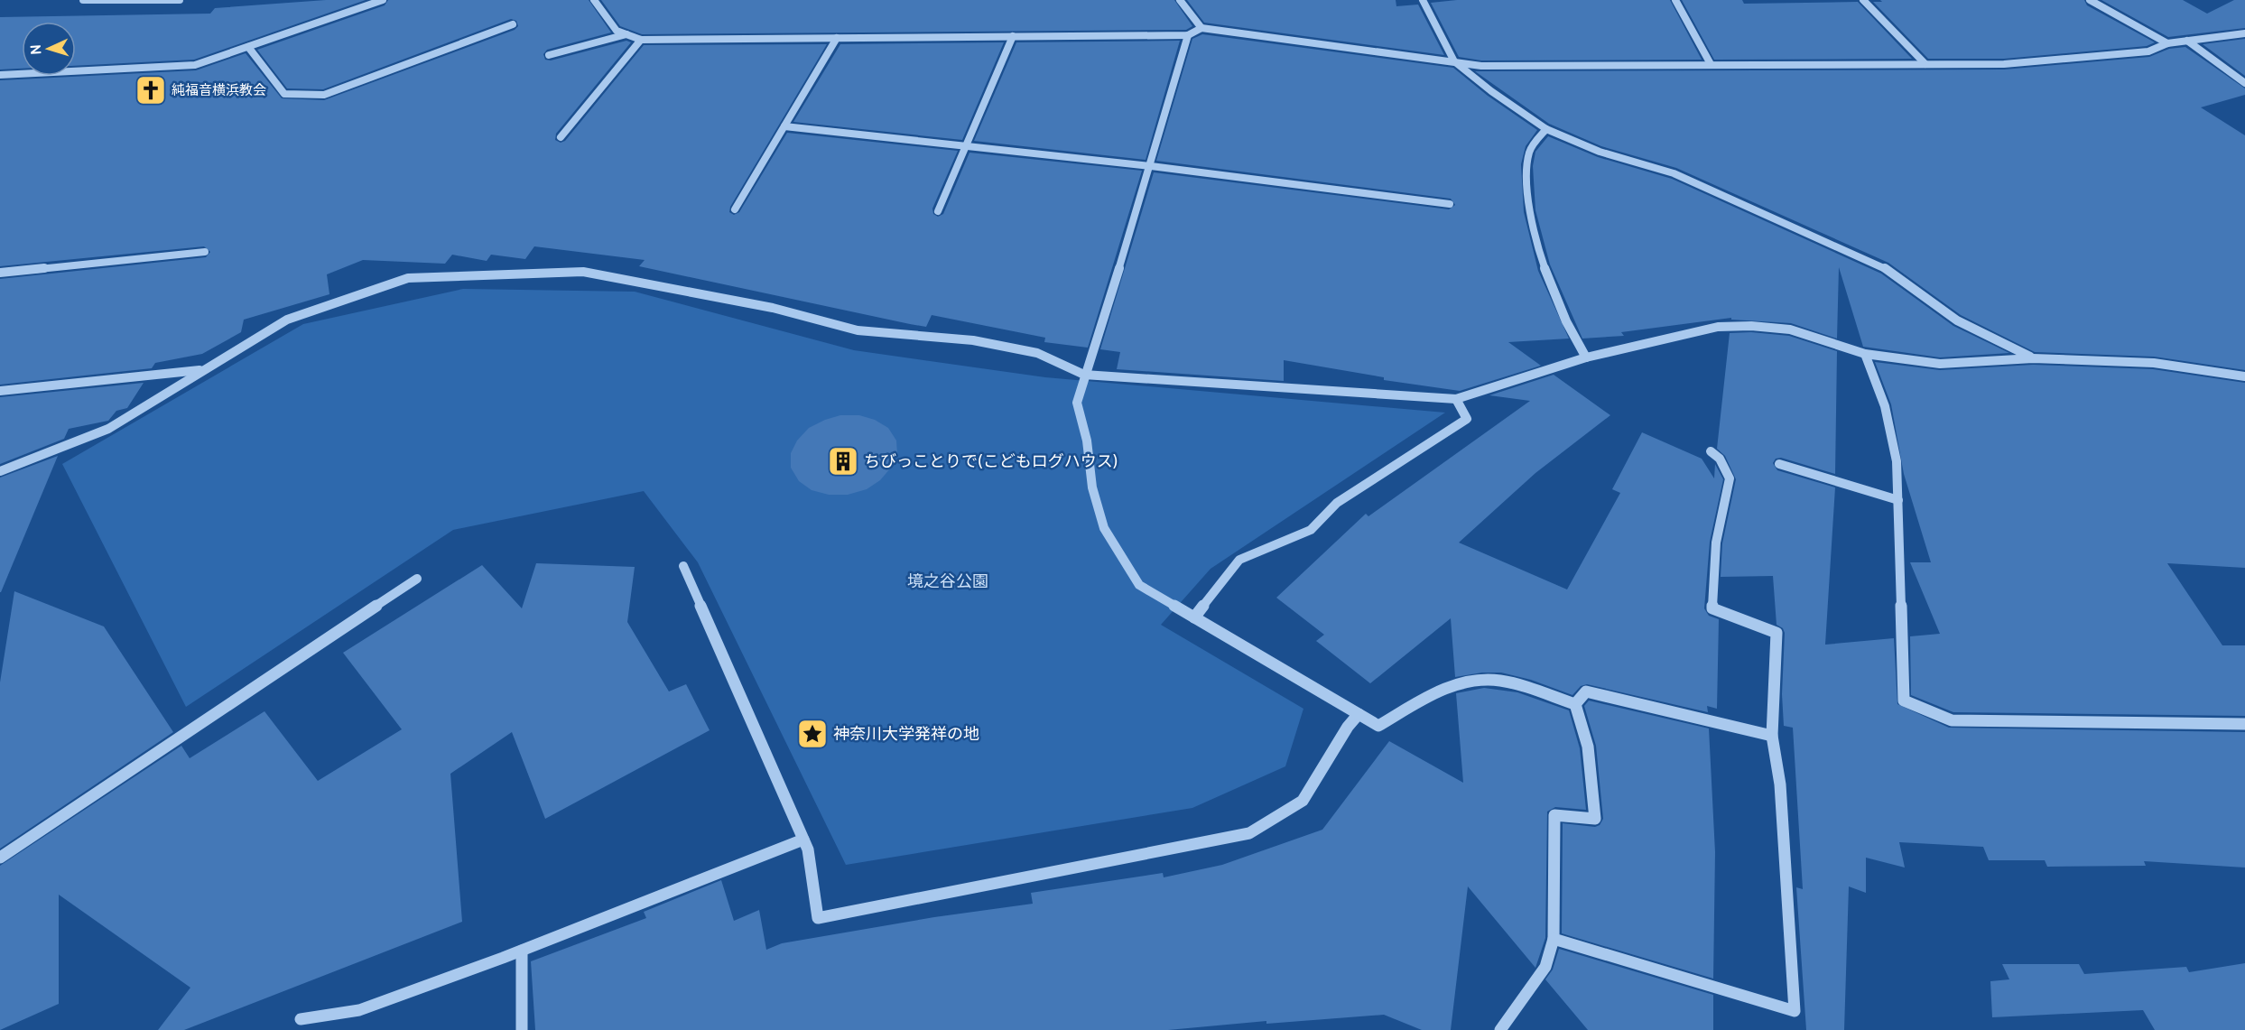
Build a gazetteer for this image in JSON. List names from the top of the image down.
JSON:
{
  "parks": ["境之谷公園"],
  "places": {
    "church": ["純福音横浜教会"],
    "building": ["ちびっことりで(こどもログハウス)"],
    "place": ["神奈川大学発祥の地"]
  },
  "north": "left"
}
